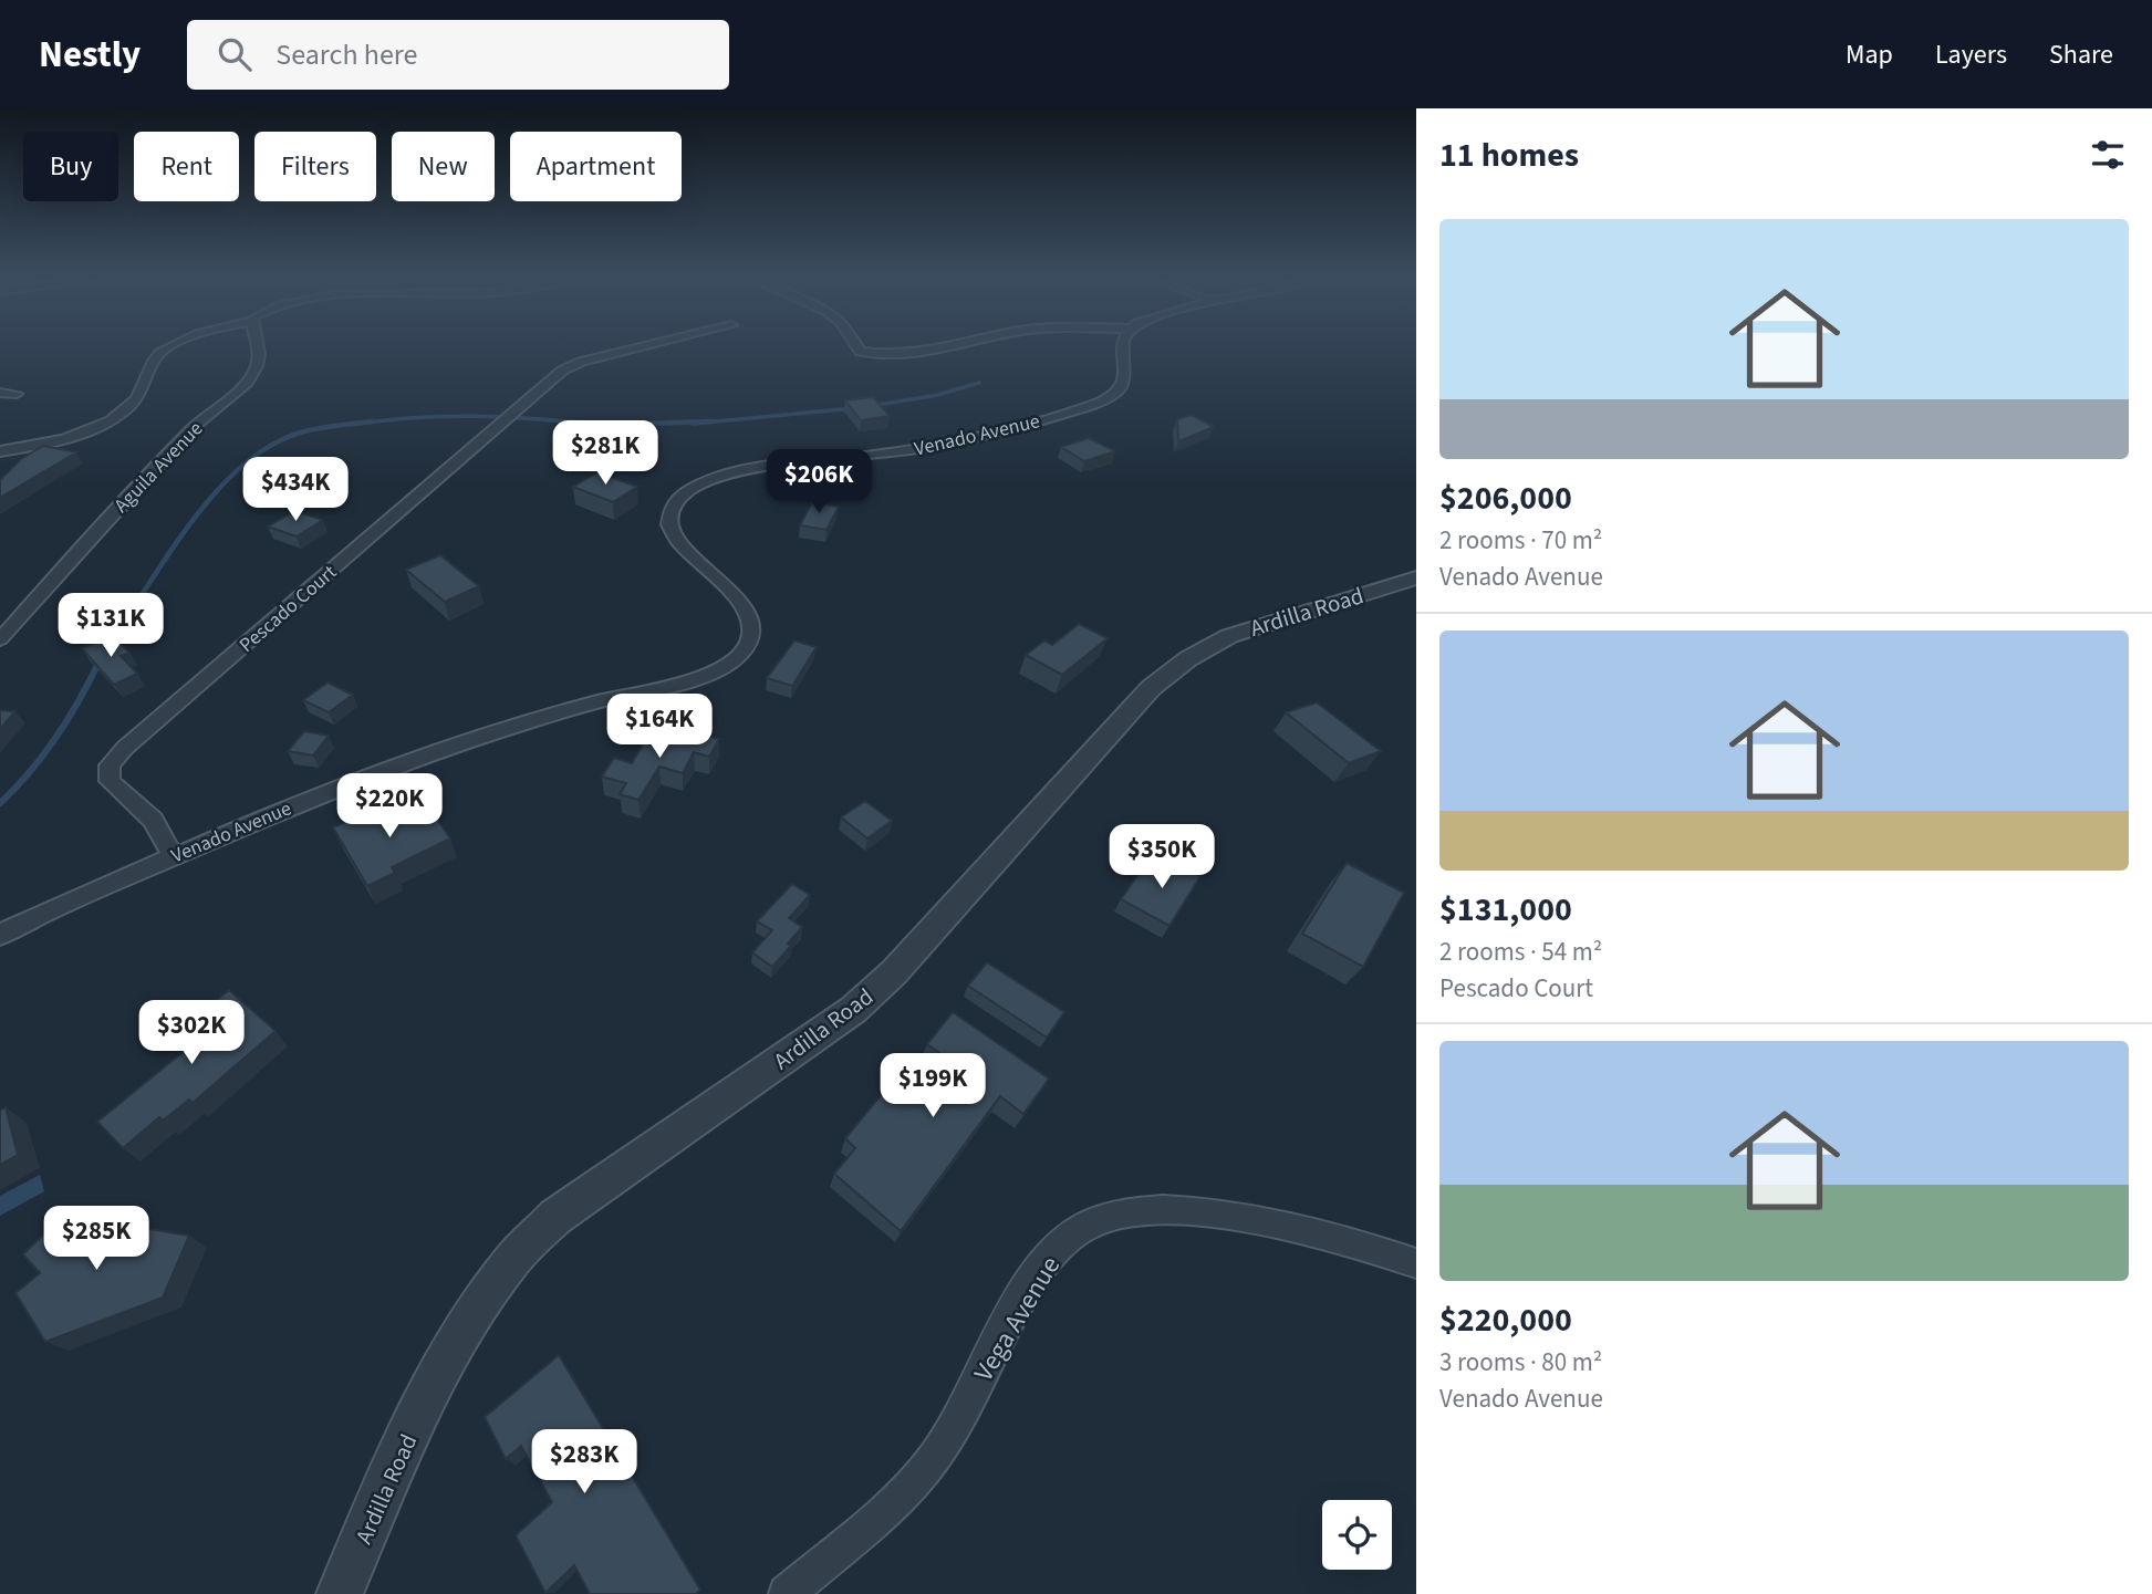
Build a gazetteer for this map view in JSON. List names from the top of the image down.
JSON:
{
  "streets": {
    "street": [
      "Venado Avenue",
      "Aguila Avenue",
      "Pescado Court",
      "Ardilla Road",
      "Vega Avenue"
    ]
  },
  "crossings": [
    ["Venado Avenue", "Pescado Court"]
  ],
  "page": {
    "header": "Nestly",
    "search": "Search here",
    "nav": ["Map", "Layers", "Share"],
    "heading": "11 homes",
    "chip": [
      "Buy",
      "Rent",
      "Filters",
      "New",
      "Apartment"
    ],
    "list": [
      {
        "name": "$206,000",
        "note": "2 rooms · 70 m² · Venado Avenue"
      },
      {
        "name": "$131,000",
        "note": "2 rooms · 54 m² · Pescado Court"
      },
      {
        "name": "$220,000",
        "note": "3 rooms · 80 m² · Venado Avenue"
      }
    ],
    "price": [
      "$281K",
      "$206K",
      "$434K",
      "$131K",
      "$164K",
      "$220K",
      "$350K",
      "$302K",
      "$199K",
      "$285K",
      "$283K"
    ]
  }
}
